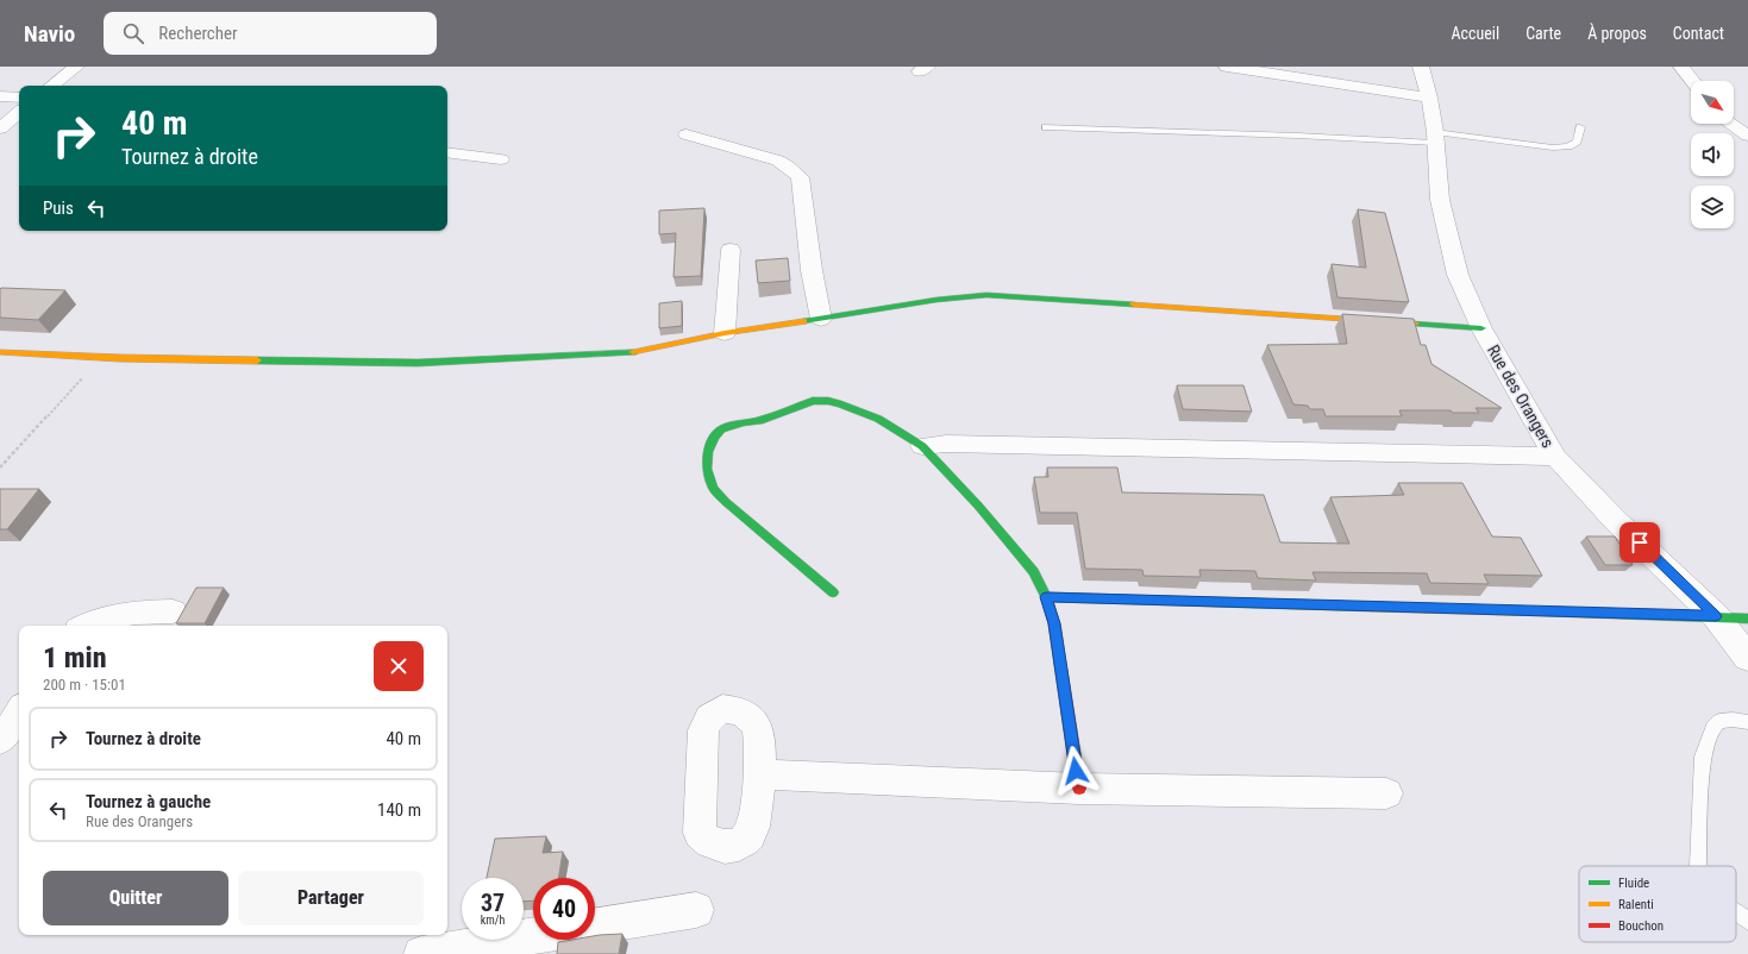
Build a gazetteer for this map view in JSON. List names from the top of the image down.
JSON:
{
  "streets": {
    "street": ["Rue des Orangers"]
  },
  "legend": ["Fluide", "Ralenti", "Bouchon"],
  "north": "bottom right",
  "page": {
    "header": "Navio",
    "search": "Rechercher",
    "nav": [
      "Accueil",
      "Carte",
      "À propos",
      "Contact"
    ],
    "turn": ["40 m", "Tournez à droite"],
    "then": "Puis",
    "heading": ["1 min", "200 m · 15:01"],
    "list": [
      {
        "name": "Tournez à droite",
        "value": "40 m"
      },
      {
        "name": "Tournez à gauche",
        "note": "Rue des Orangers",
        "value": "140 m"
      }
    ],
    "buttons": ["Quitter", "Partager"],
    "speed": "37 km/h",
    "limit": "40"
  }
}
